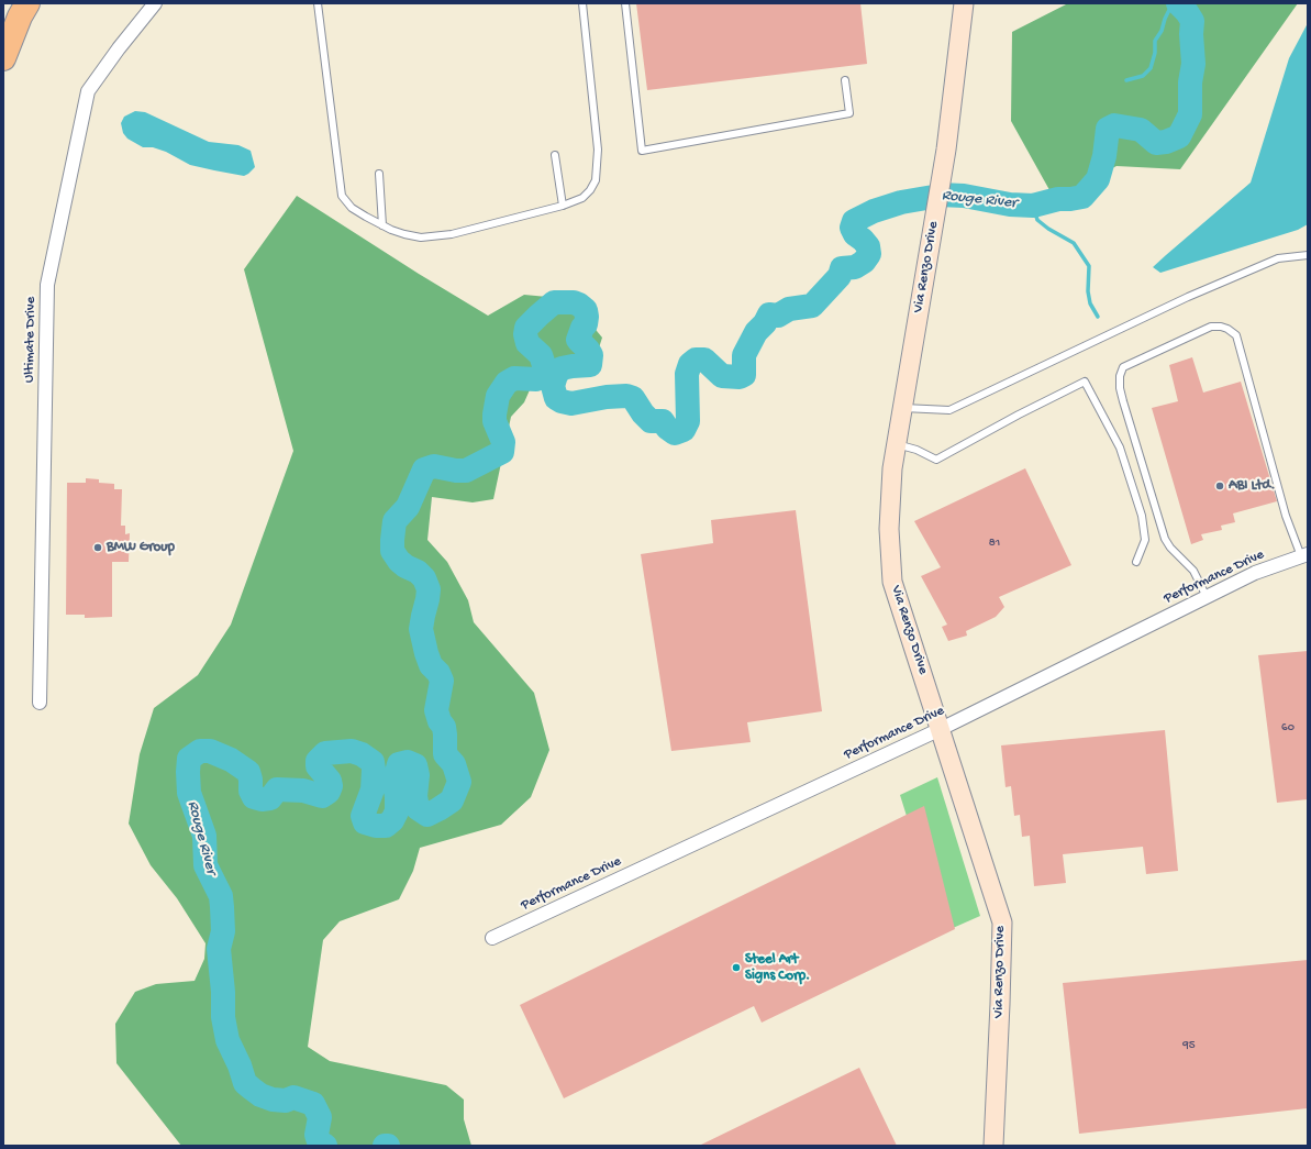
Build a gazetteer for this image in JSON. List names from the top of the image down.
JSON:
{
  "streets": {
    "street": ["Via Renzo Drive", "Ultimate Drive", "Performance Drive"]
  },
  "crossings": [
    ["Via Renzo Drive", "Performance Drive"]
  ],
  "water": ["Rouge River"],
  "places": ["ABI Ltd.", "BMW Group", "Steel Art Signs Corp."],
  "house_numbers": ["81", "60", "95"]
}
